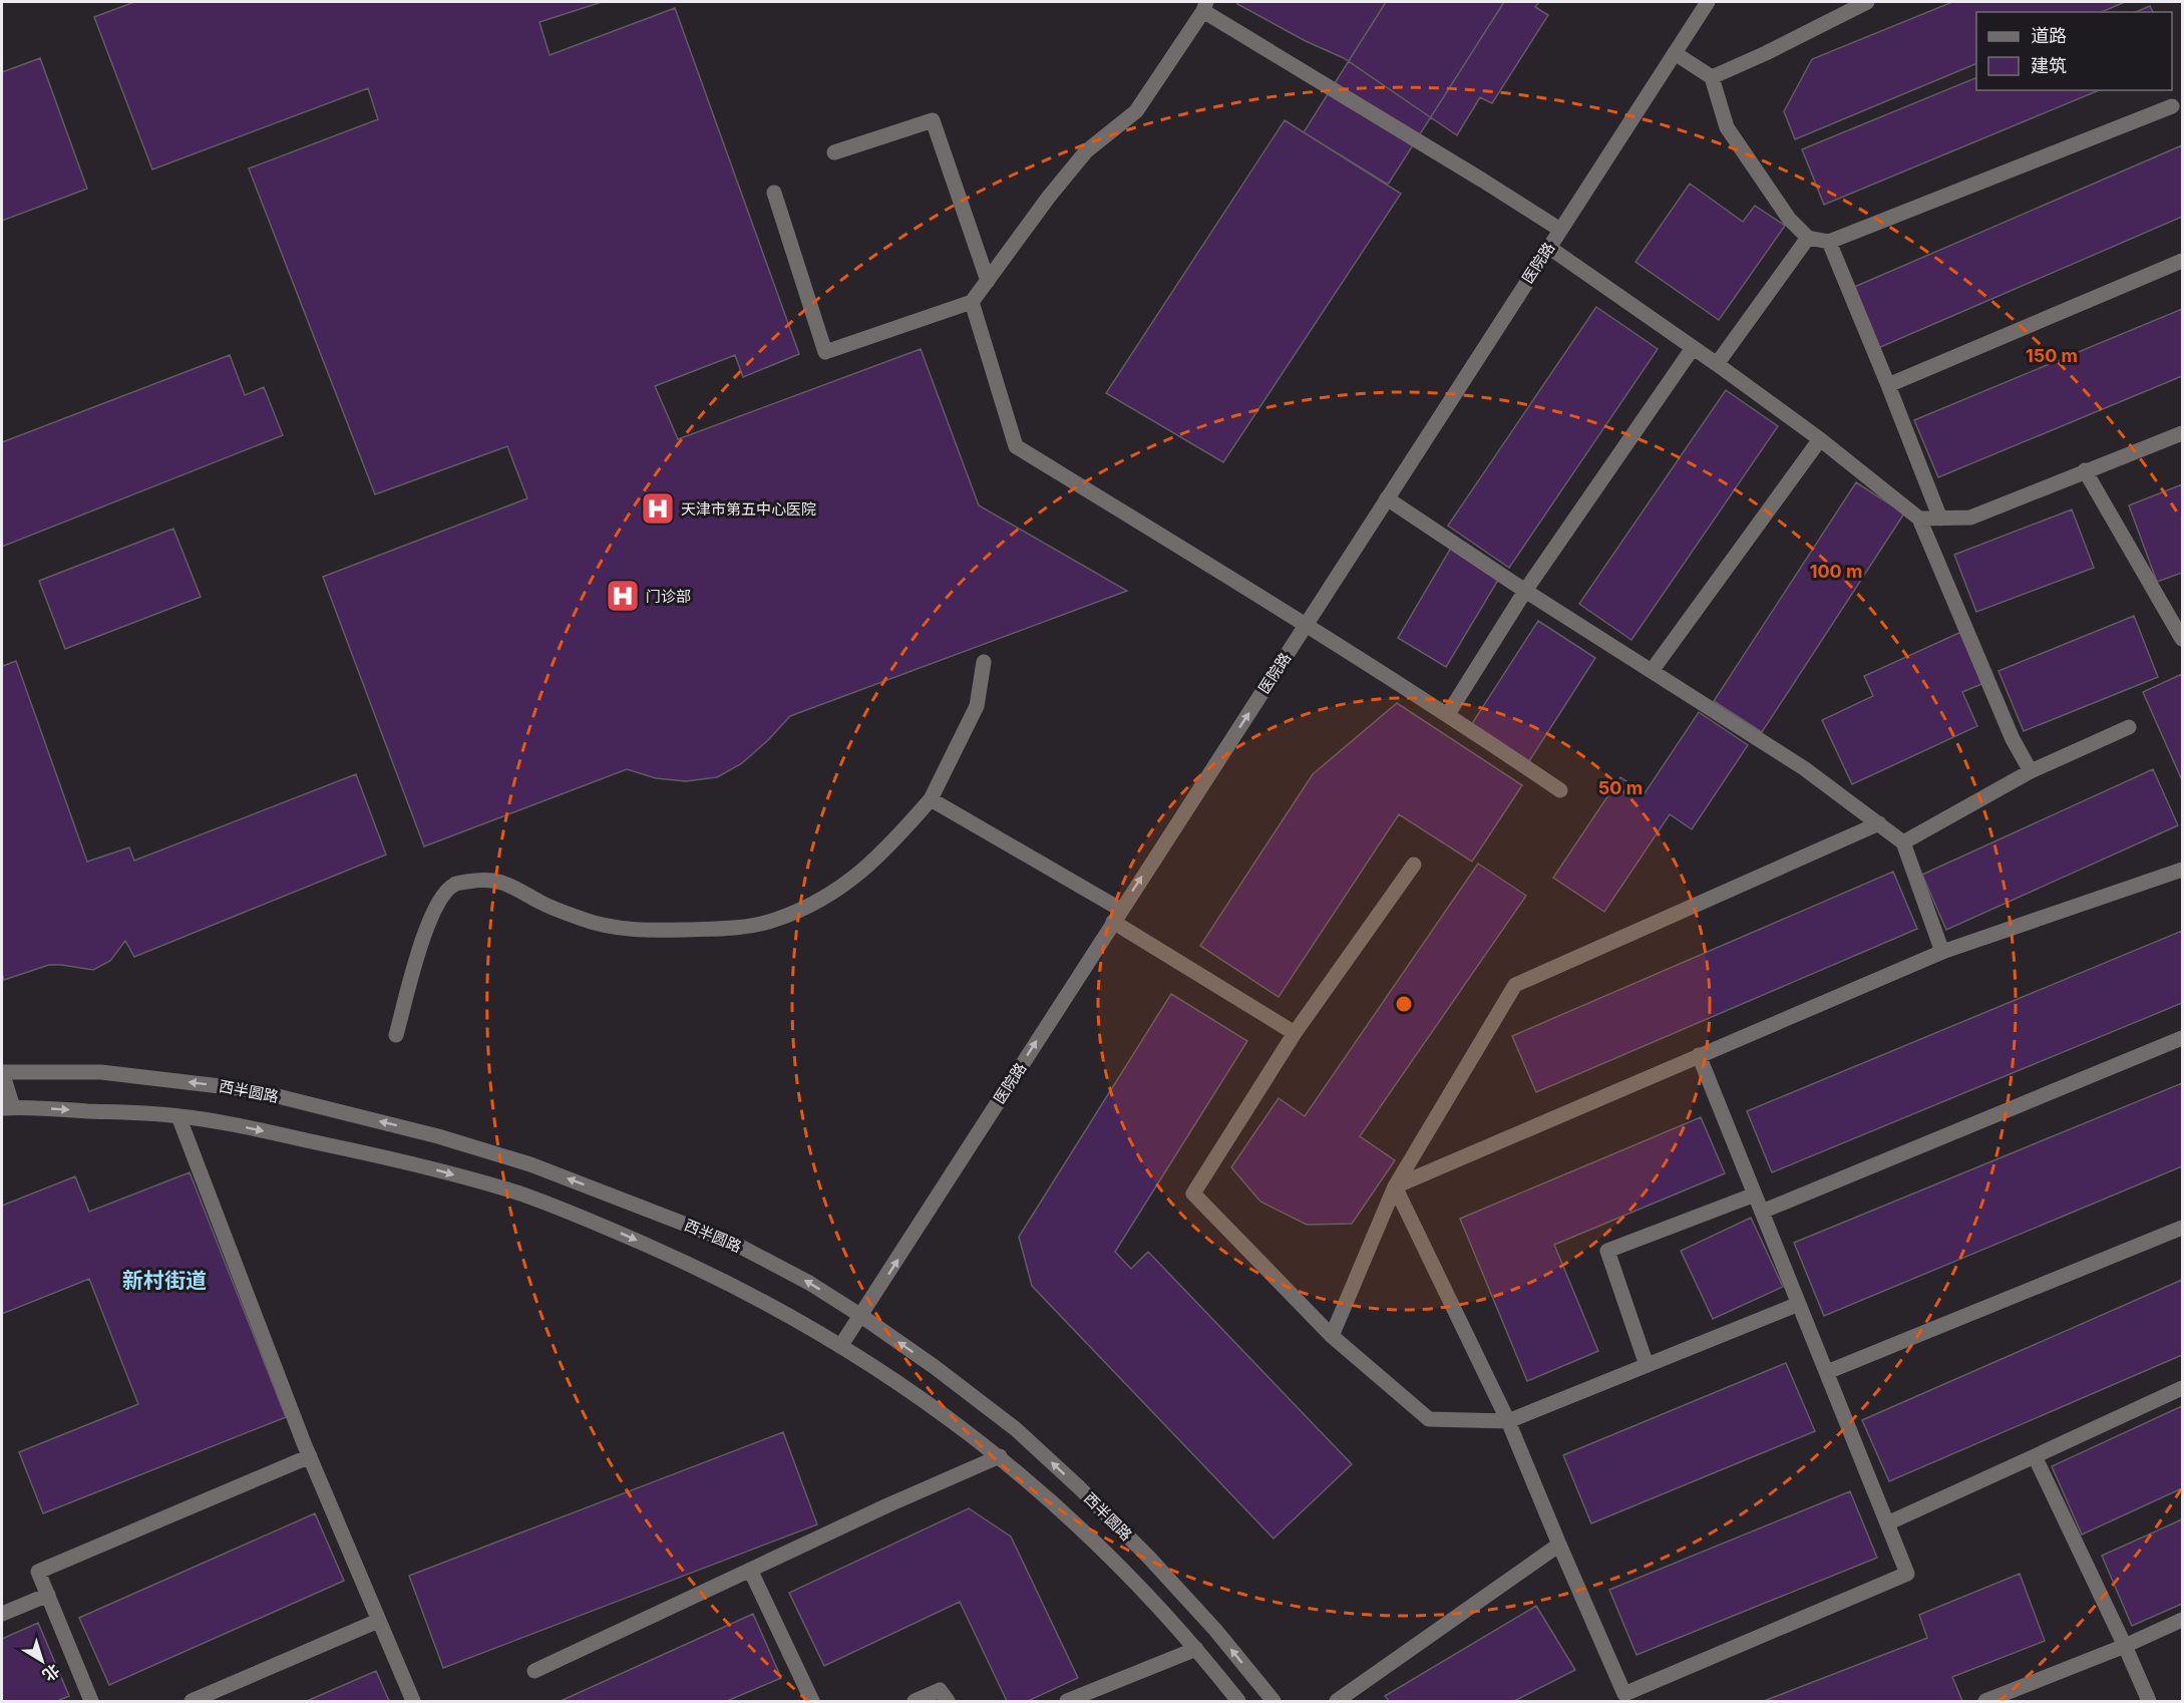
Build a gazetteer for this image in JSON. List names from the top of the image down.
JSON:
{
  "streets": {
    "street": ["医院路", "西半圆路"]
  },
  "crossings": [
    ["医院路", "西半圆路"]
  ],
  "one_way": ["医院路"],
  "districts": ["新村街道"],
  "places": {
    "hospital": ["天津市第五中心医院", "门诊部"]
  },
  "legend": ["道路", "建筑"],
  "north": "bottom right",
  "rings": ["150 m", "100 m", "50 m"]
}
